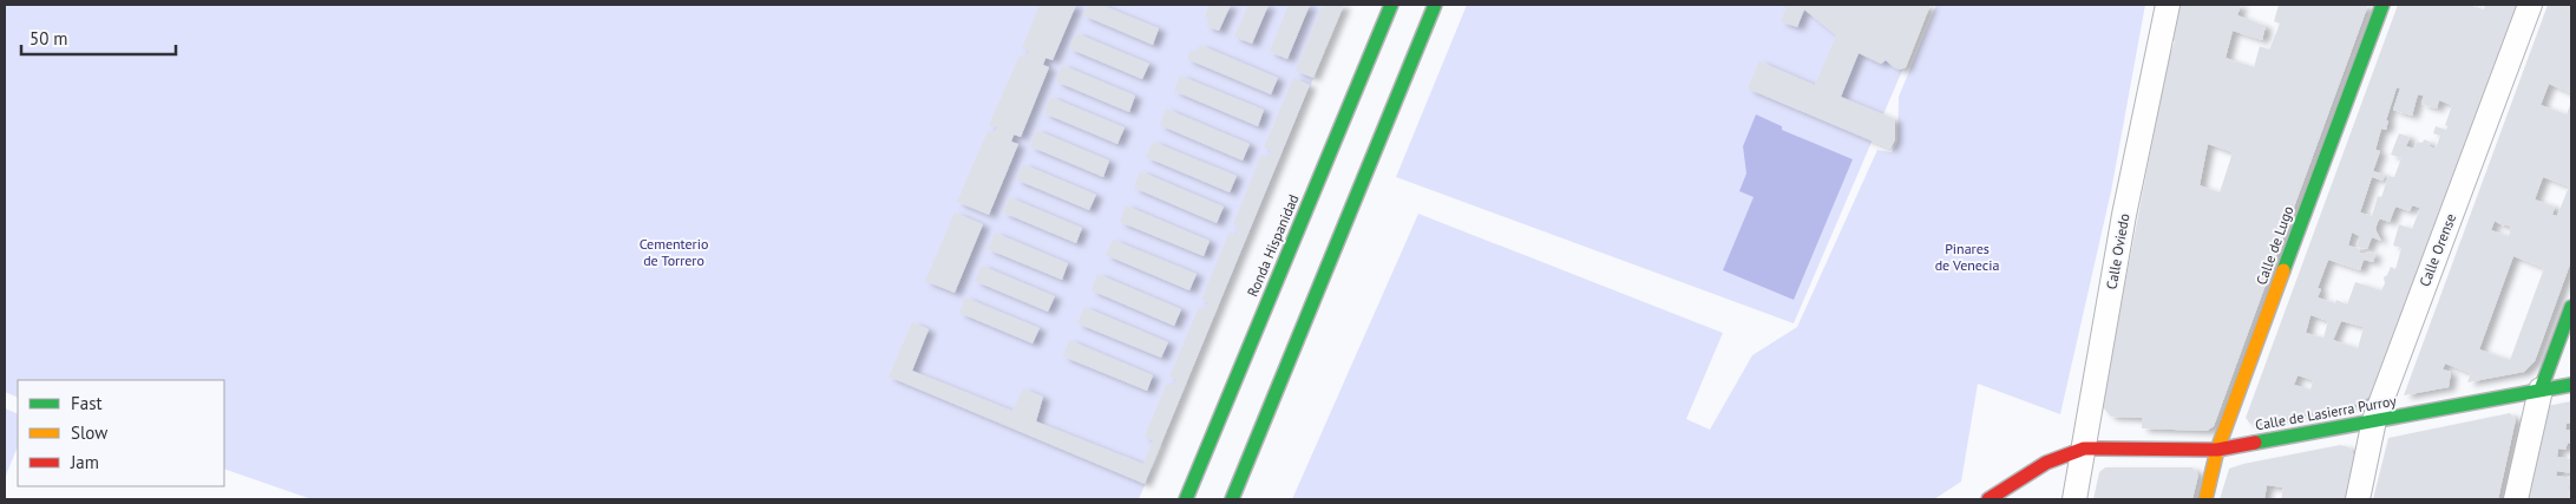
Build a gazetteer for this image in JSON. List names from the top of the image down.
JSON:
{
  "streets": {
    "main road": ["Ronda Hispanidad", "Calle de Lugo", "Calle de Lasierra Purroy"],
    "street": ["Calle Orense", "Calle Oviedo"]
  },
  "crossings": [
    ["Calle de Lugo", "Calle de Lasierra Purroy"],
    ["Calle Orense", "Calle de Lasierra Purroy"],
    ["Calle Oviedo", "Calle de Lasierra Purroy"]
  ],
  "parks": ["Cementerio de Torrero", "Pinares de Venecia"],
  "legend": ["Fast", "Slow", "Jam"],
  "scale_bar": "50 m"
}
